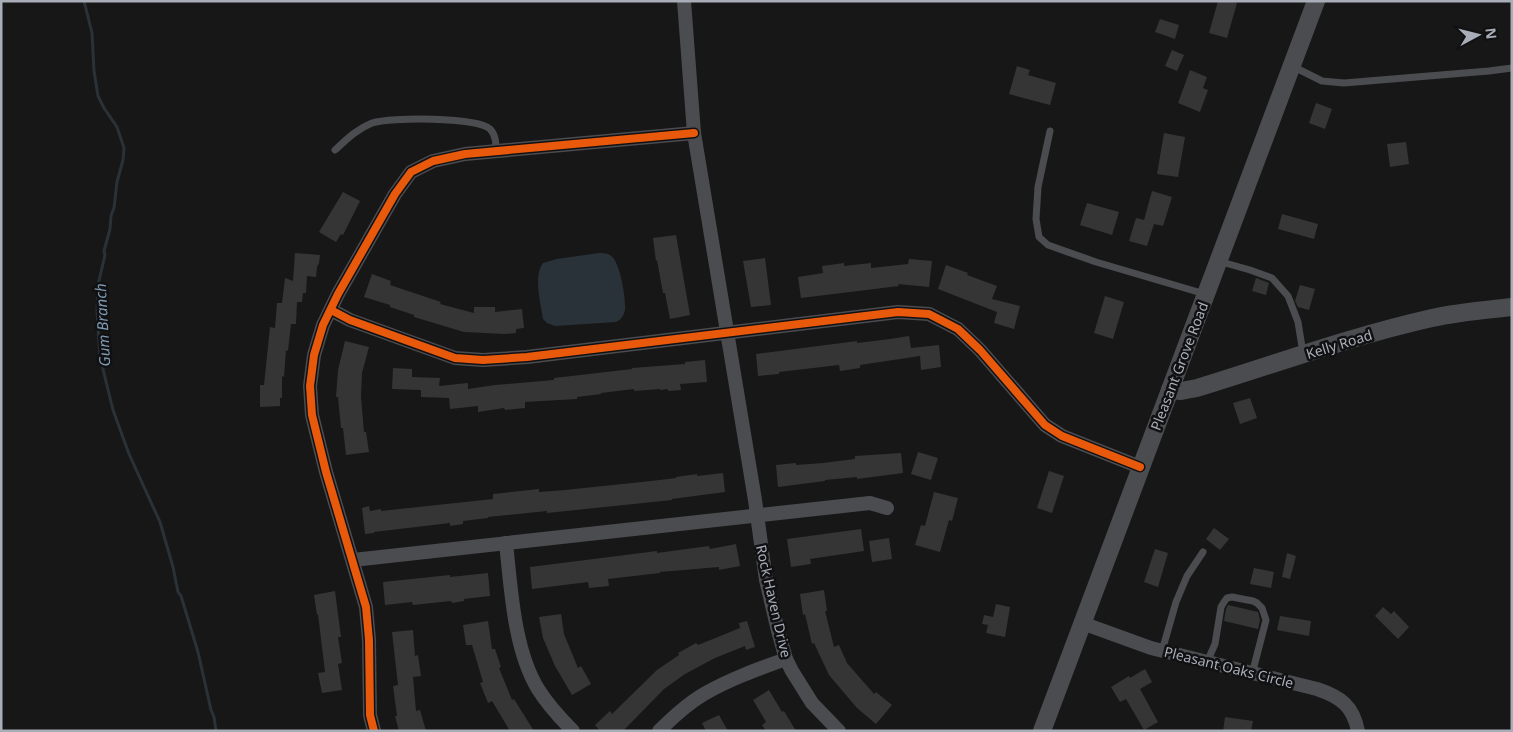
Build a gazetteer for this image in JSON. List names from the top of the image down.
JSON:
{
  "streets": {
    "street": [
      "Kelly Road",
      "Pleasant Grove Road",
      "Rock Haven Drive",
      "Pleasant Oaks Circle"
    ]
  },
  "crossings": [
    ["Kelly Road", "Pleasant Grove Road"],
    ["Pleasant Grove Road", "Pleasant Oaks Circle"]
  ],
  "water": ["Gum Branch"],
  "north": "right"
}
